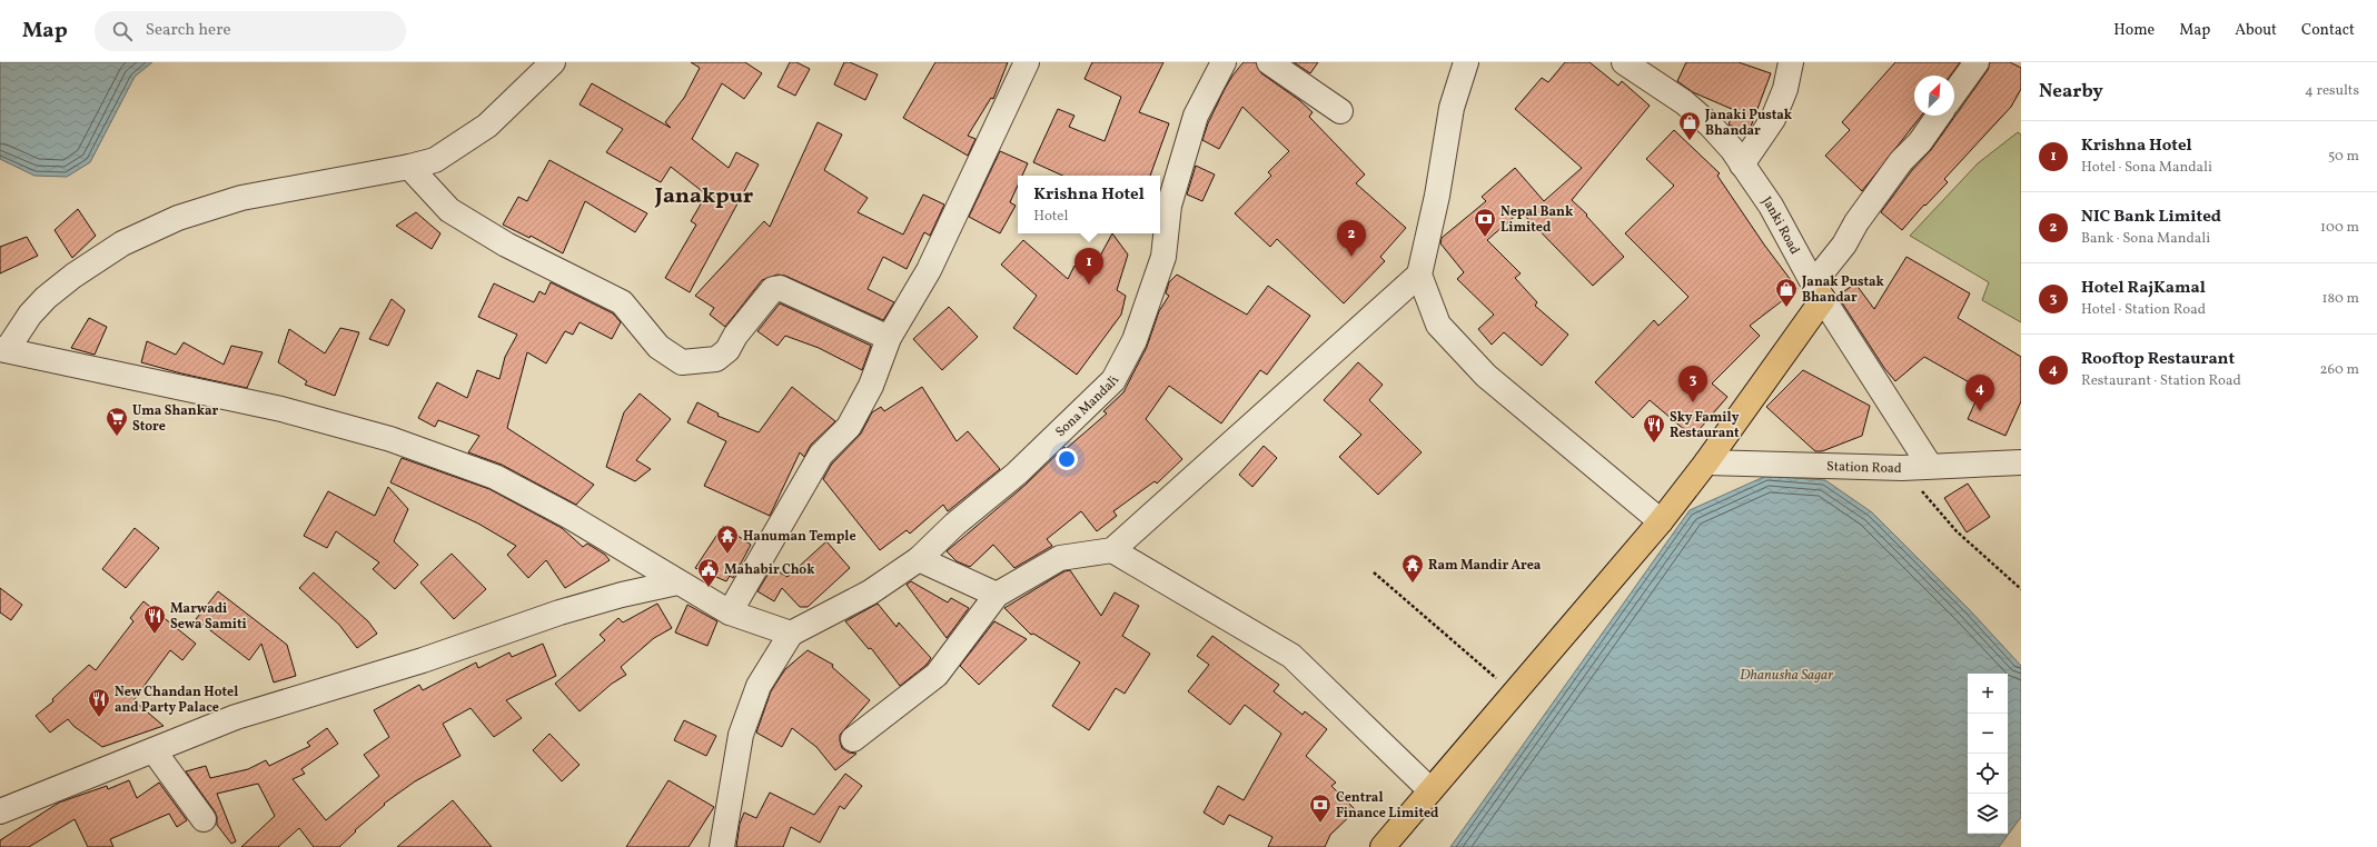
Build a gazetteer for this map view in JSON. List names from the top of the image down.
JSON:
{
  "streets": {
    "street": ["Janki Road", "Sona Mandali", "Station Road"]
  },
  "crossings": [
    ["Janki Road", "Station Road"]
  ],
  "districts": ["Janakpur"],
  "water": ["Dhanusha Sagar"],
  "places": {
    "shop": ["Janaki Pustak Bhandar", "Janak Pustak Bhandar"],
    "bank": ["Nepal Bank Limited", "Central Finance Limited"],
    "supermarket": ["Uma Shankar Store"],
    "restaurant": ["Sky Family Restaurant", "Marwadi Sewa Samiti", "New Chandan Hotel and Party Palace"],
    "temple": ["Hanuman Temple", "Ram Mandir Area"],
    "public building": ["Mahabir Chok"]
  },
  "north": "top right",
  "page": {
    "header": "Map",
    "search": "Search here",
    "nav": [
      "Home",
      "Map",
      "About",
      "Contact"
    ],
    "heading": ["Nearby", "4 results"],
    "list": [
      {
        "mark": "1",
        "name": "Krishna Hotel",
        "note": "Hotel · Sona Mandali",
        "value": "50 m"
      },
      {
        "mark": "2",
        "name": "NIC Bank Limited",
        "note": "Bank · Sona Mandali",
        "value": "100 m"
      },
      {
        "mark": "3",
        "name": "Hotel RajKamal",
        "note": "Hotel · Station Road",
        "value": "180 m"
      },
      {
        "mark": "4",
        "name": "Rooftop Restaurant",
        "note": "Restaurant · Station Road",
        "value": "260 m"
      }
    ],
    "popup": ["Krishna Hotel", "Hotel"],
    "pins": [
      "2",
      "1",
      "3",
      "4"
    ],
    "map_buttons": ["+", "−"]
  }
}
